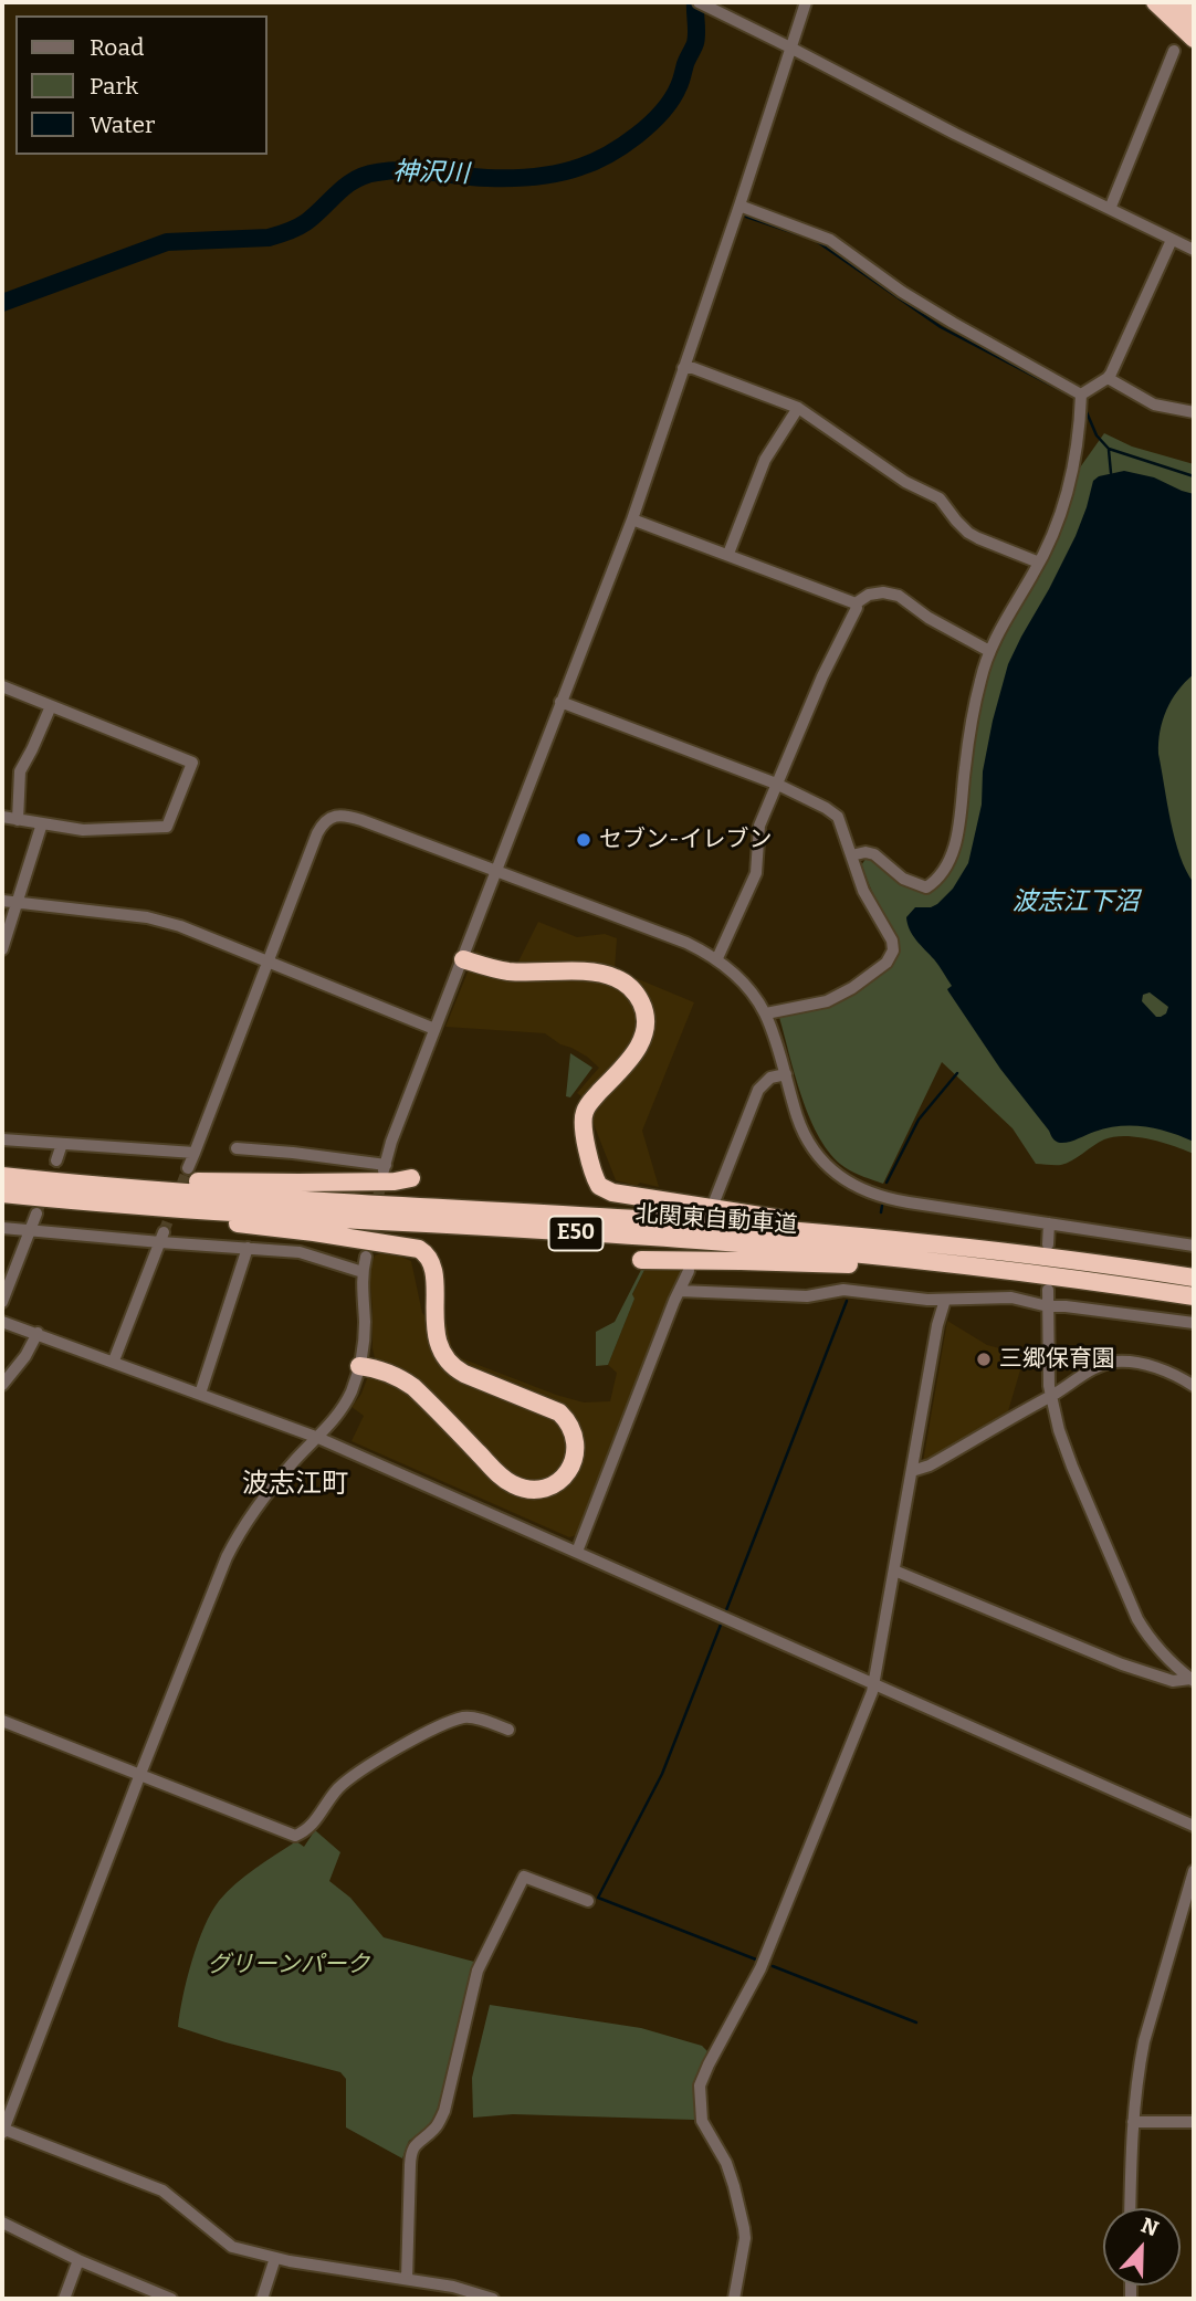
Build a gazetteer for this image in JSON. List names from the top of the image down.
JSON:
{
  "streets": {
    "highway": ["北関東自動車道", "E50"]
  },
  "districts": ["波志江町"],
  "water": ["神沢川", "波志江下沼"],
  "parks": ["グリーンパーク"],
  "places": ["セブン-イレブン", "三郷保育園"],
  "legend": ["Road", "Park", "Water"],
  "north": "top"
}
